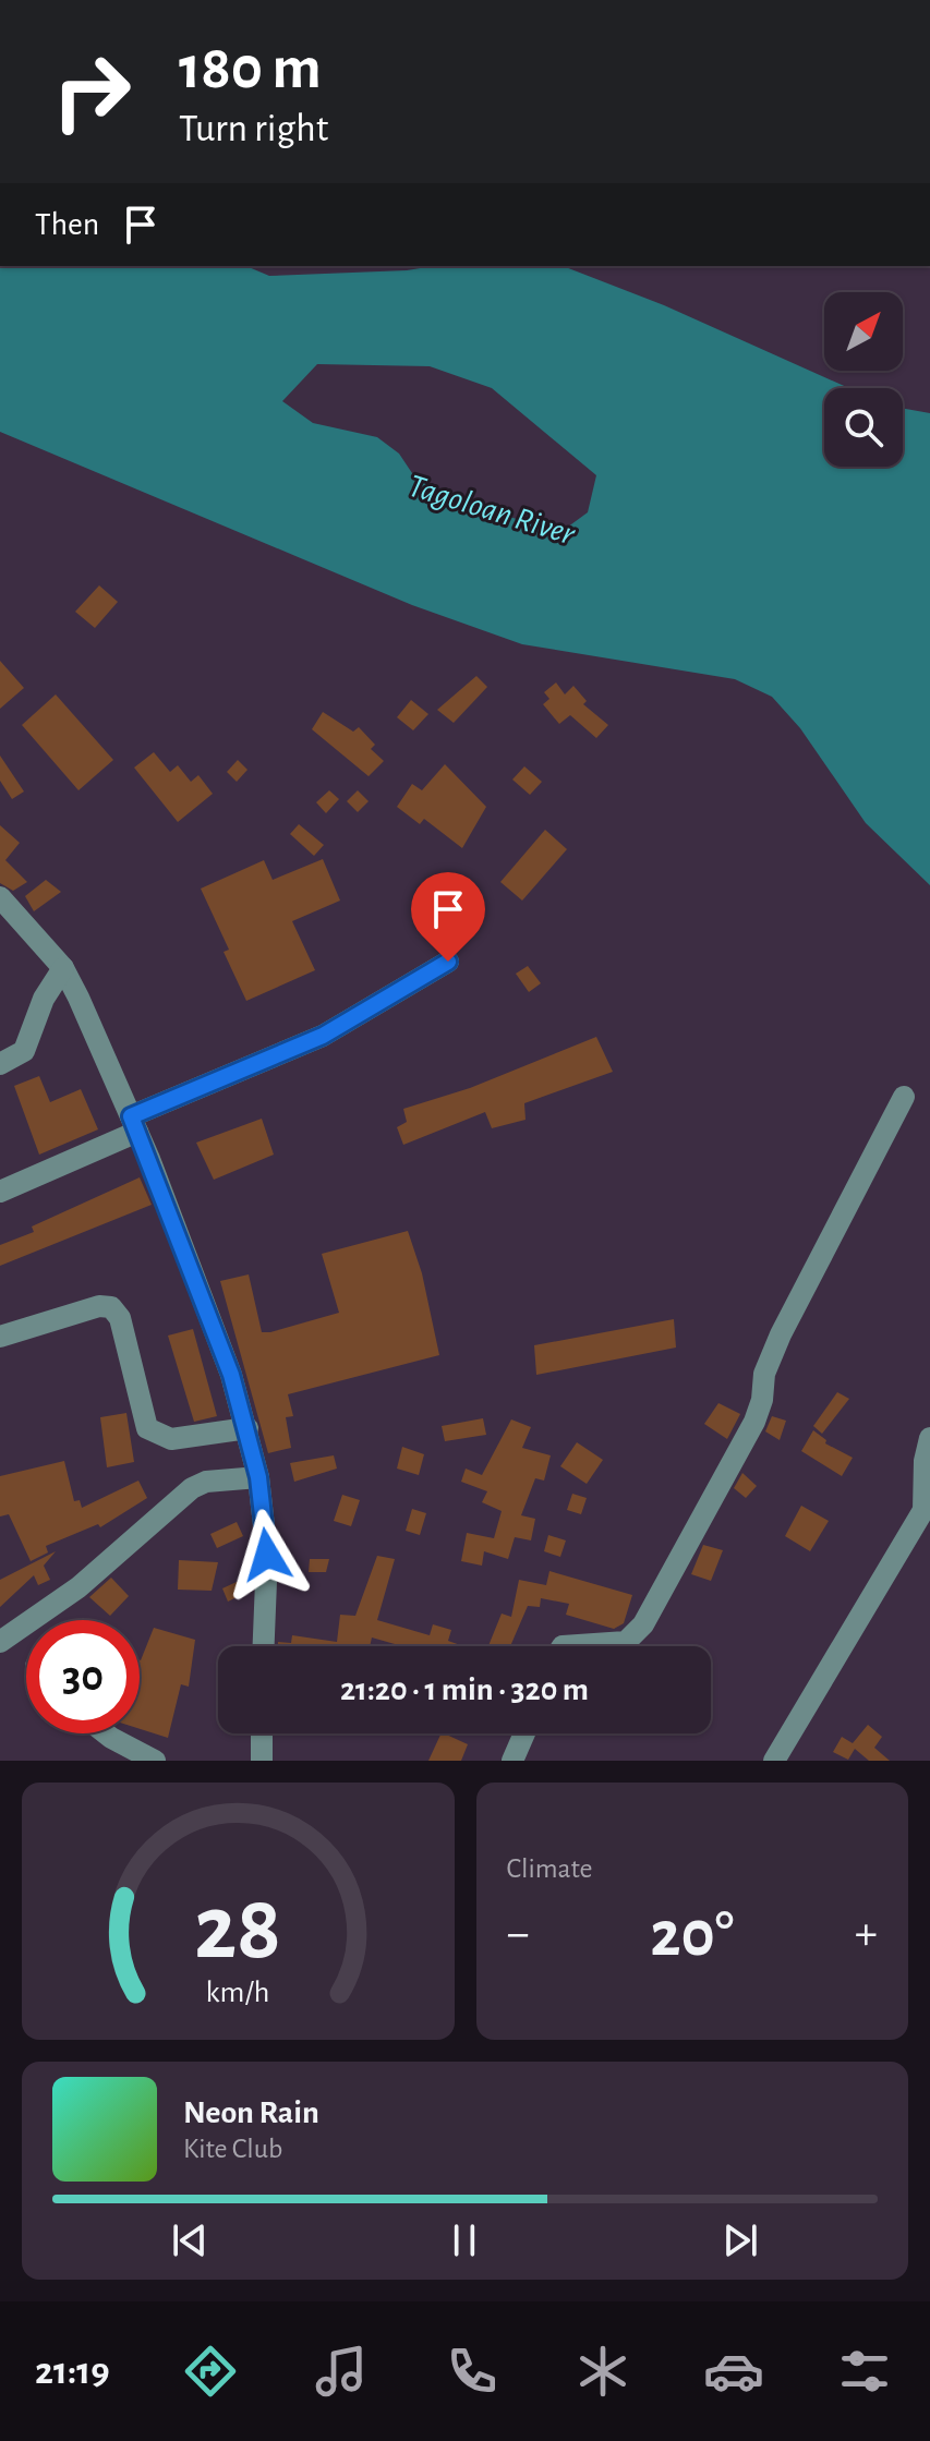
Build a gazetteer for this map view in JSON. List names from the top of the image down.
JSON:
{
  "water": ["Tagoloan River"],
  "north": "top right",
  "page": {
    "turn": ["180 m", "Turn right"],
    "then": "Then",
    "limit": "30",
    "trip": "21:20 · 1 min · 320 m",
    "tile": "Climate",
    "heat": ["−", "20°", "+"],
    "song": ["Neon Rain", "Kite Club"],
    "tabs": "21:19",
    "gauge": ["28", "km/h"]
  }
}
